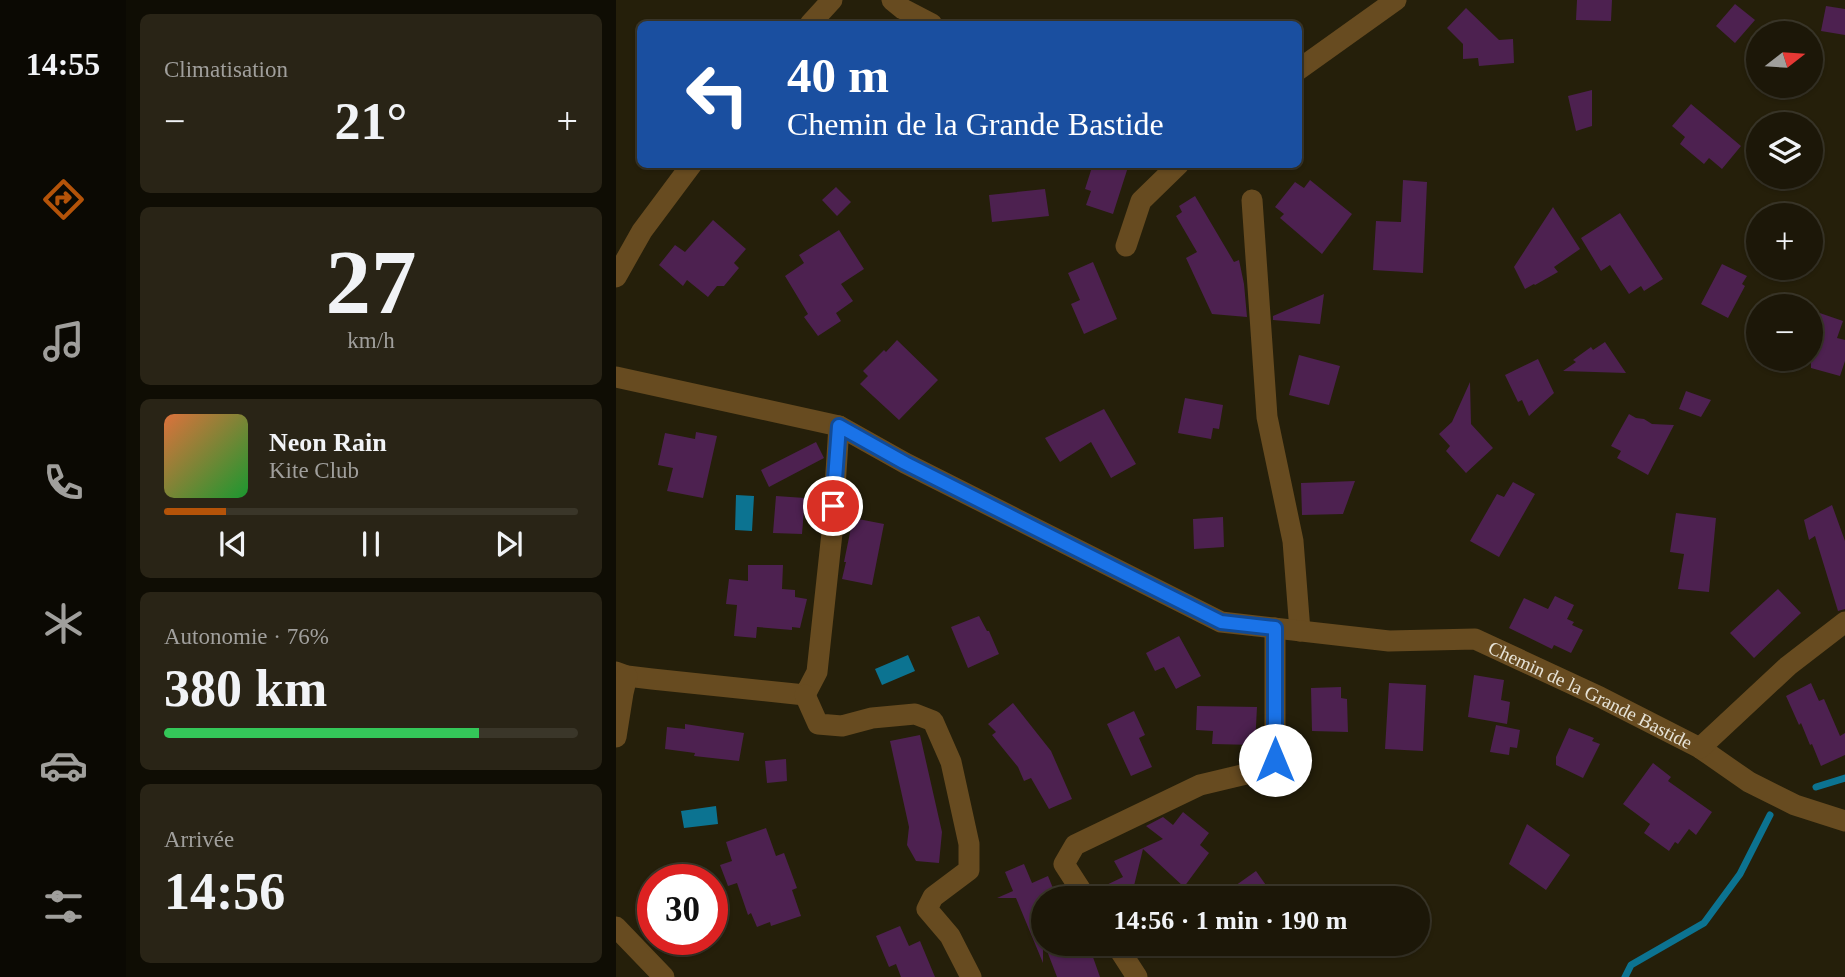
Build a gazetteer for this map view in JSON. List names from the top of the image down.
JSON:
{
  "streets": {
    "street": ["Chemin de la Grande Bastide"]
  },
  "north": "right",
  "page": {
    "tabs": "14:55",
    "tile": [
      "Climatisation",
      ["27", "km/h"],
      ["Autonomie · 76%", "380 km"],
      ["Arrivée", "14:56"]
    ],
    "map_buttons": ["+", "−"],
    "turn": ["40 m", "Chemin de la Grande Bastide"],
    "heat": ["−", "21°", "+"],
    "song": ["Neon Rain", "Kite Club"],
    "limit": "30",
    "trip": "14:56 · 1 min · 190 m"
  }
}
